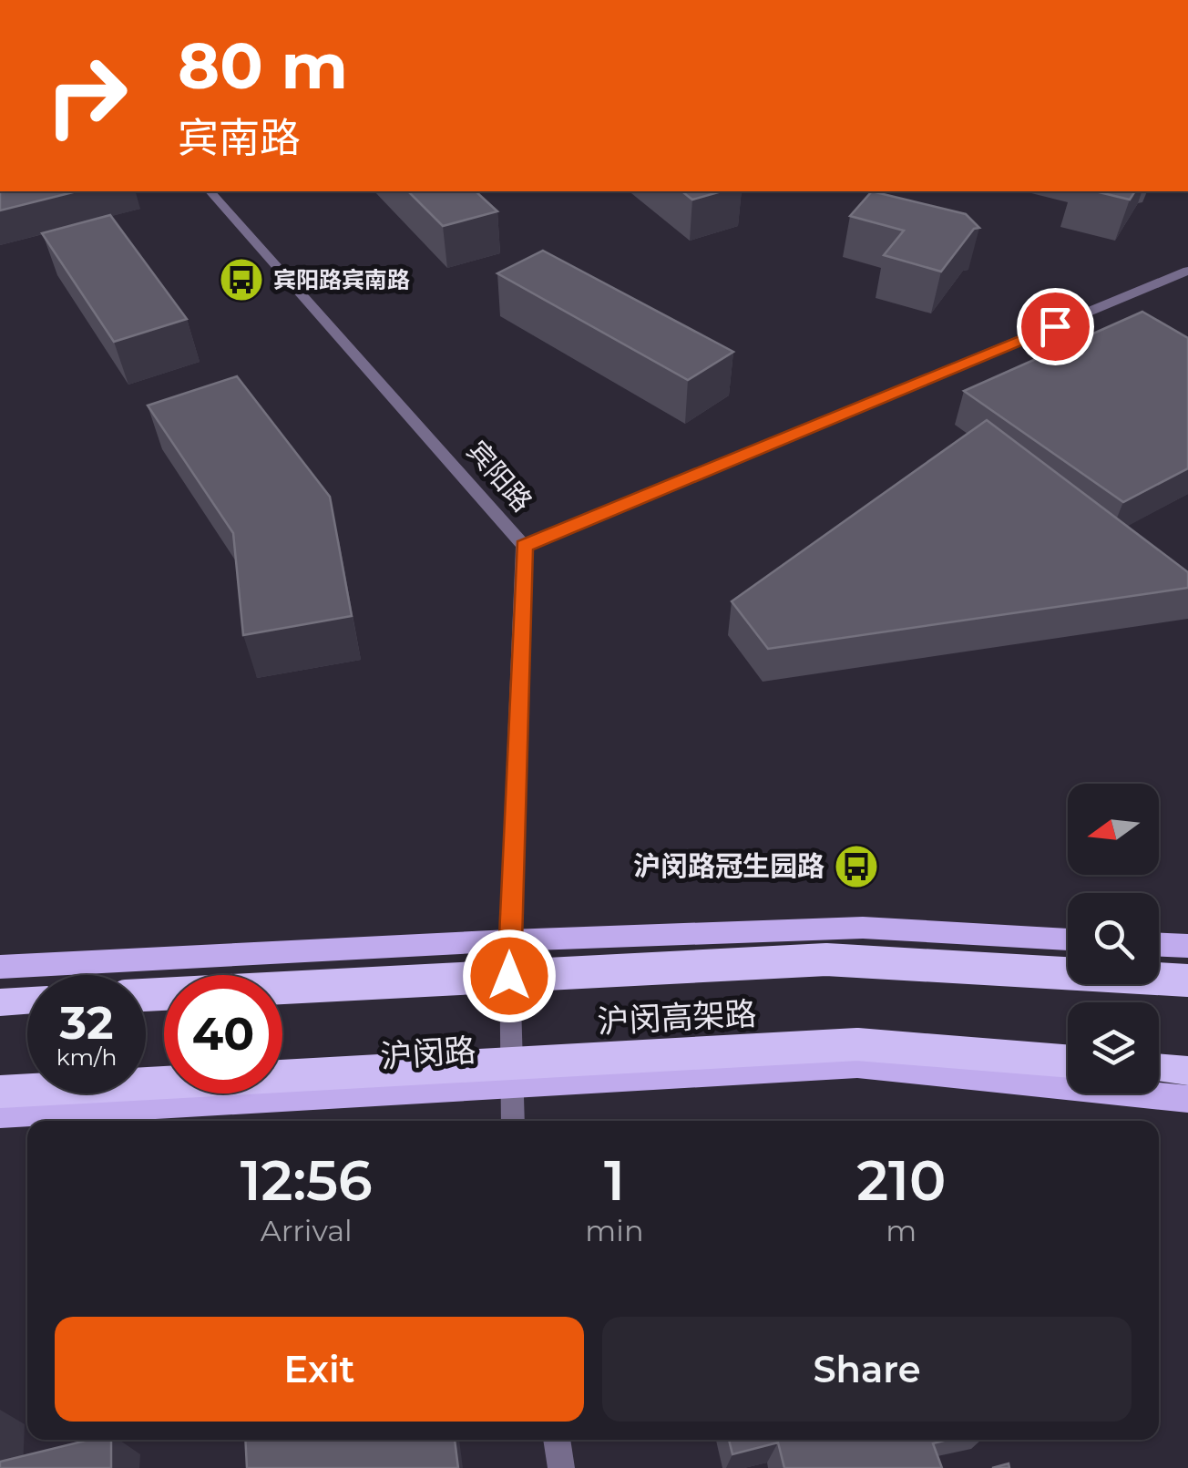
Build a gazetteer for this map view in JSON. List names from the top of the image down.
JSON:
{
  "streets": {
    "highway": ["沪闵高架路"],
    "main road": ["沪闵路"],
    "street": ["宾阳路"]
  },
  "crossings": [
    ["宾阳路", "沪闵路"]
  ],
  "places": {
    "bus stop": ["宾阳路宾南路", "沪闵路冠生园路"]
  },
  "north": "left",
  "page": {
    "turn": ["80 m", "宾南路"],
    "speed": "32 km/h",
    "limit": "40",
    "eta": [
      "12:56",
      "Arrival",
      "1",
      "min",
      "210",
      "m"
    ],
    "buttons": ["Exit", "Share"]
  }
}
